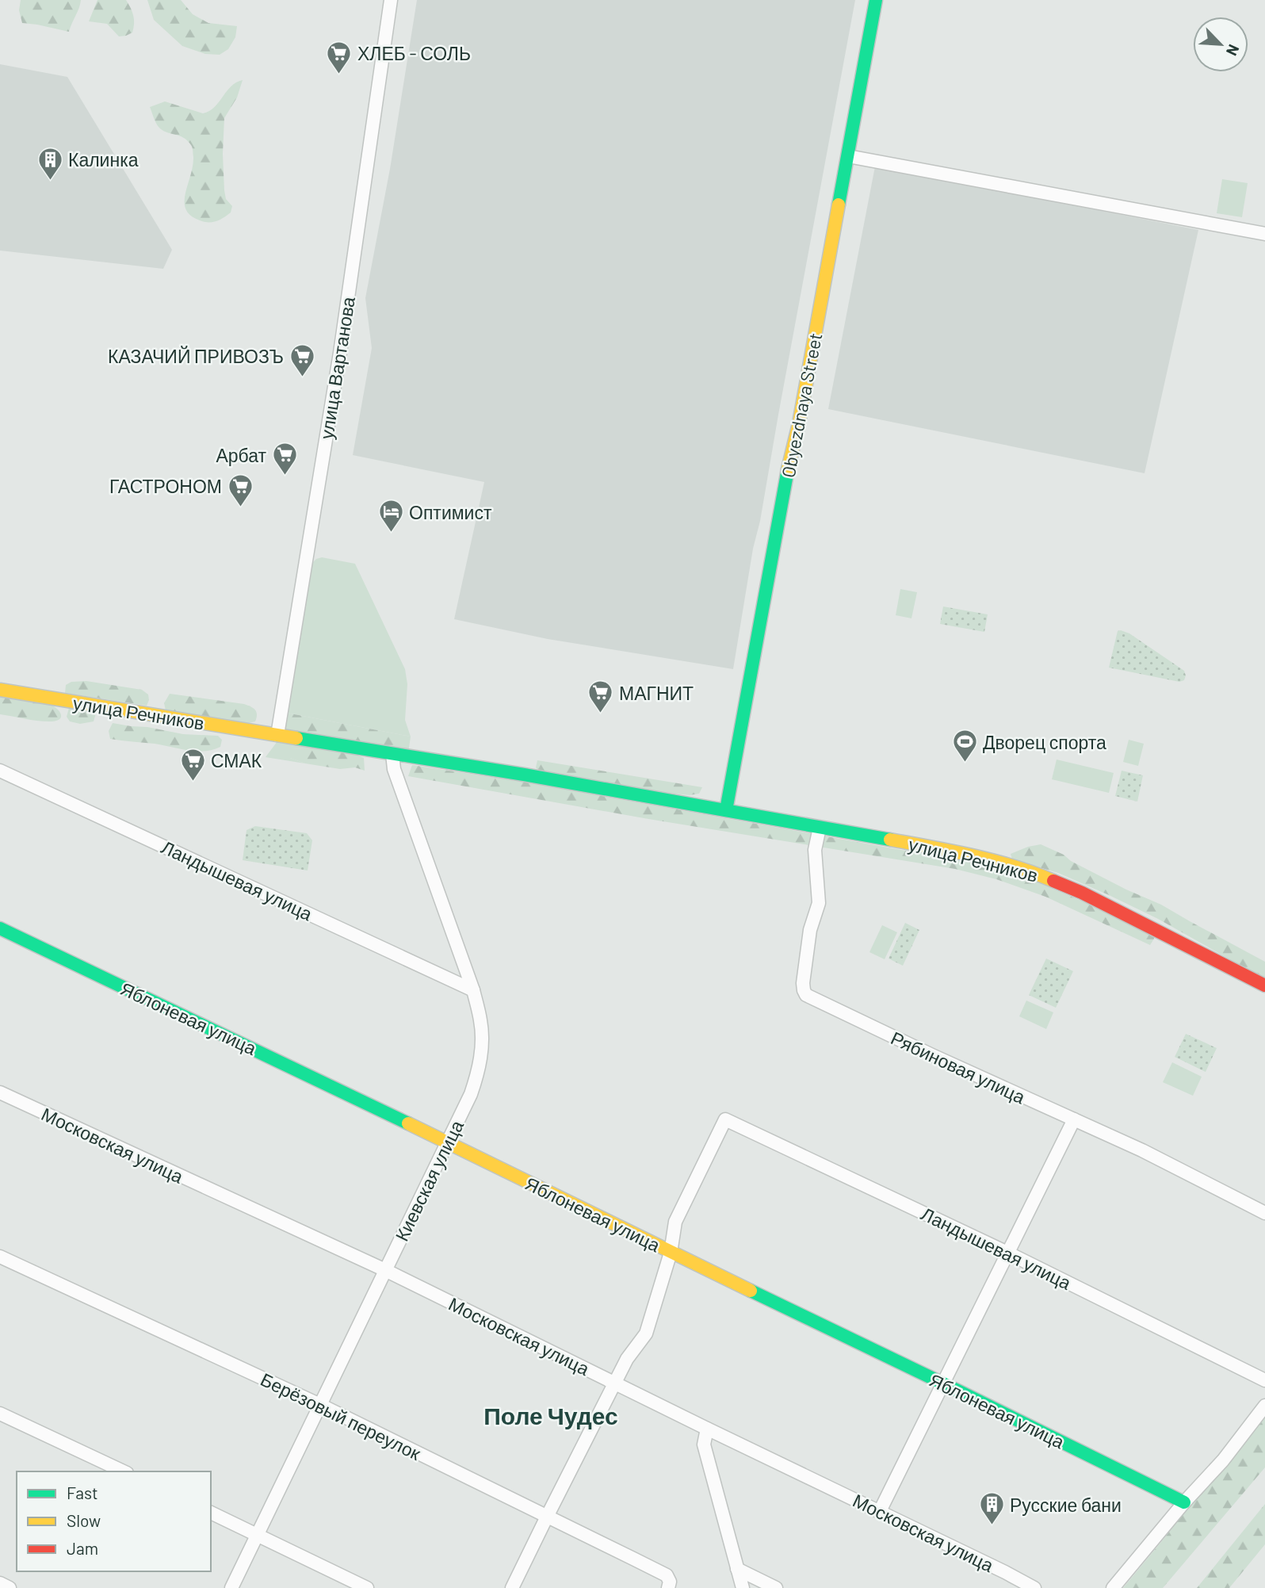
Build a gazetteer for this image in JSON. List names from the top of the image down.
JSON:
{
  "streets": {
    "street": [
      "улица Вартанова",
      "Obyezdnaya Street",
      "улица Речников",
      "Ландышевая улица",
      "Яблоневая улица",
      "Рябиновая улица",
      "Московская улица",
      "Киевская улица",
      "Берёзовый переулок"
    ]
  },
  "crossings": [
    ["улица Вартанова", "улица Речников"],
    ["Obyezdnaya Street", "улица Речников"],
    ["улица Речников", "Рябиновая улица"],
    ["улица Речников", "Киевская улица"],
    ["Ландышевая улица", "Яблоневая улица"],
    ["Ландышевая улица", "Киевская улица"],
    ["Яблоневая улица", "Киевская улица"],
    ["Московская улица", "Киевская улица"],
    ["Киевская улица", "Берёзовый переулок"]
  ],
  "districts": ["Поле Чудес"],
  "places": {
    "supermarket": [
      "ХЛЕБ - СОЛЬ",
      "КАЗАЧИЙ ПРИВОЗЪ",
      "Арбат",
      "ГАСТРОНОМ",
      "МАГНИТ",
      "СМАК"
    ],
    "building": ["Калинка", "Русские бани"],
    "hotel": ["Оптимист"],
    "sports": ["Дворец спорта"]
  },
  "legend": ["Fast", "Slow", "Jam"],
  "north": "bottom right"
}
